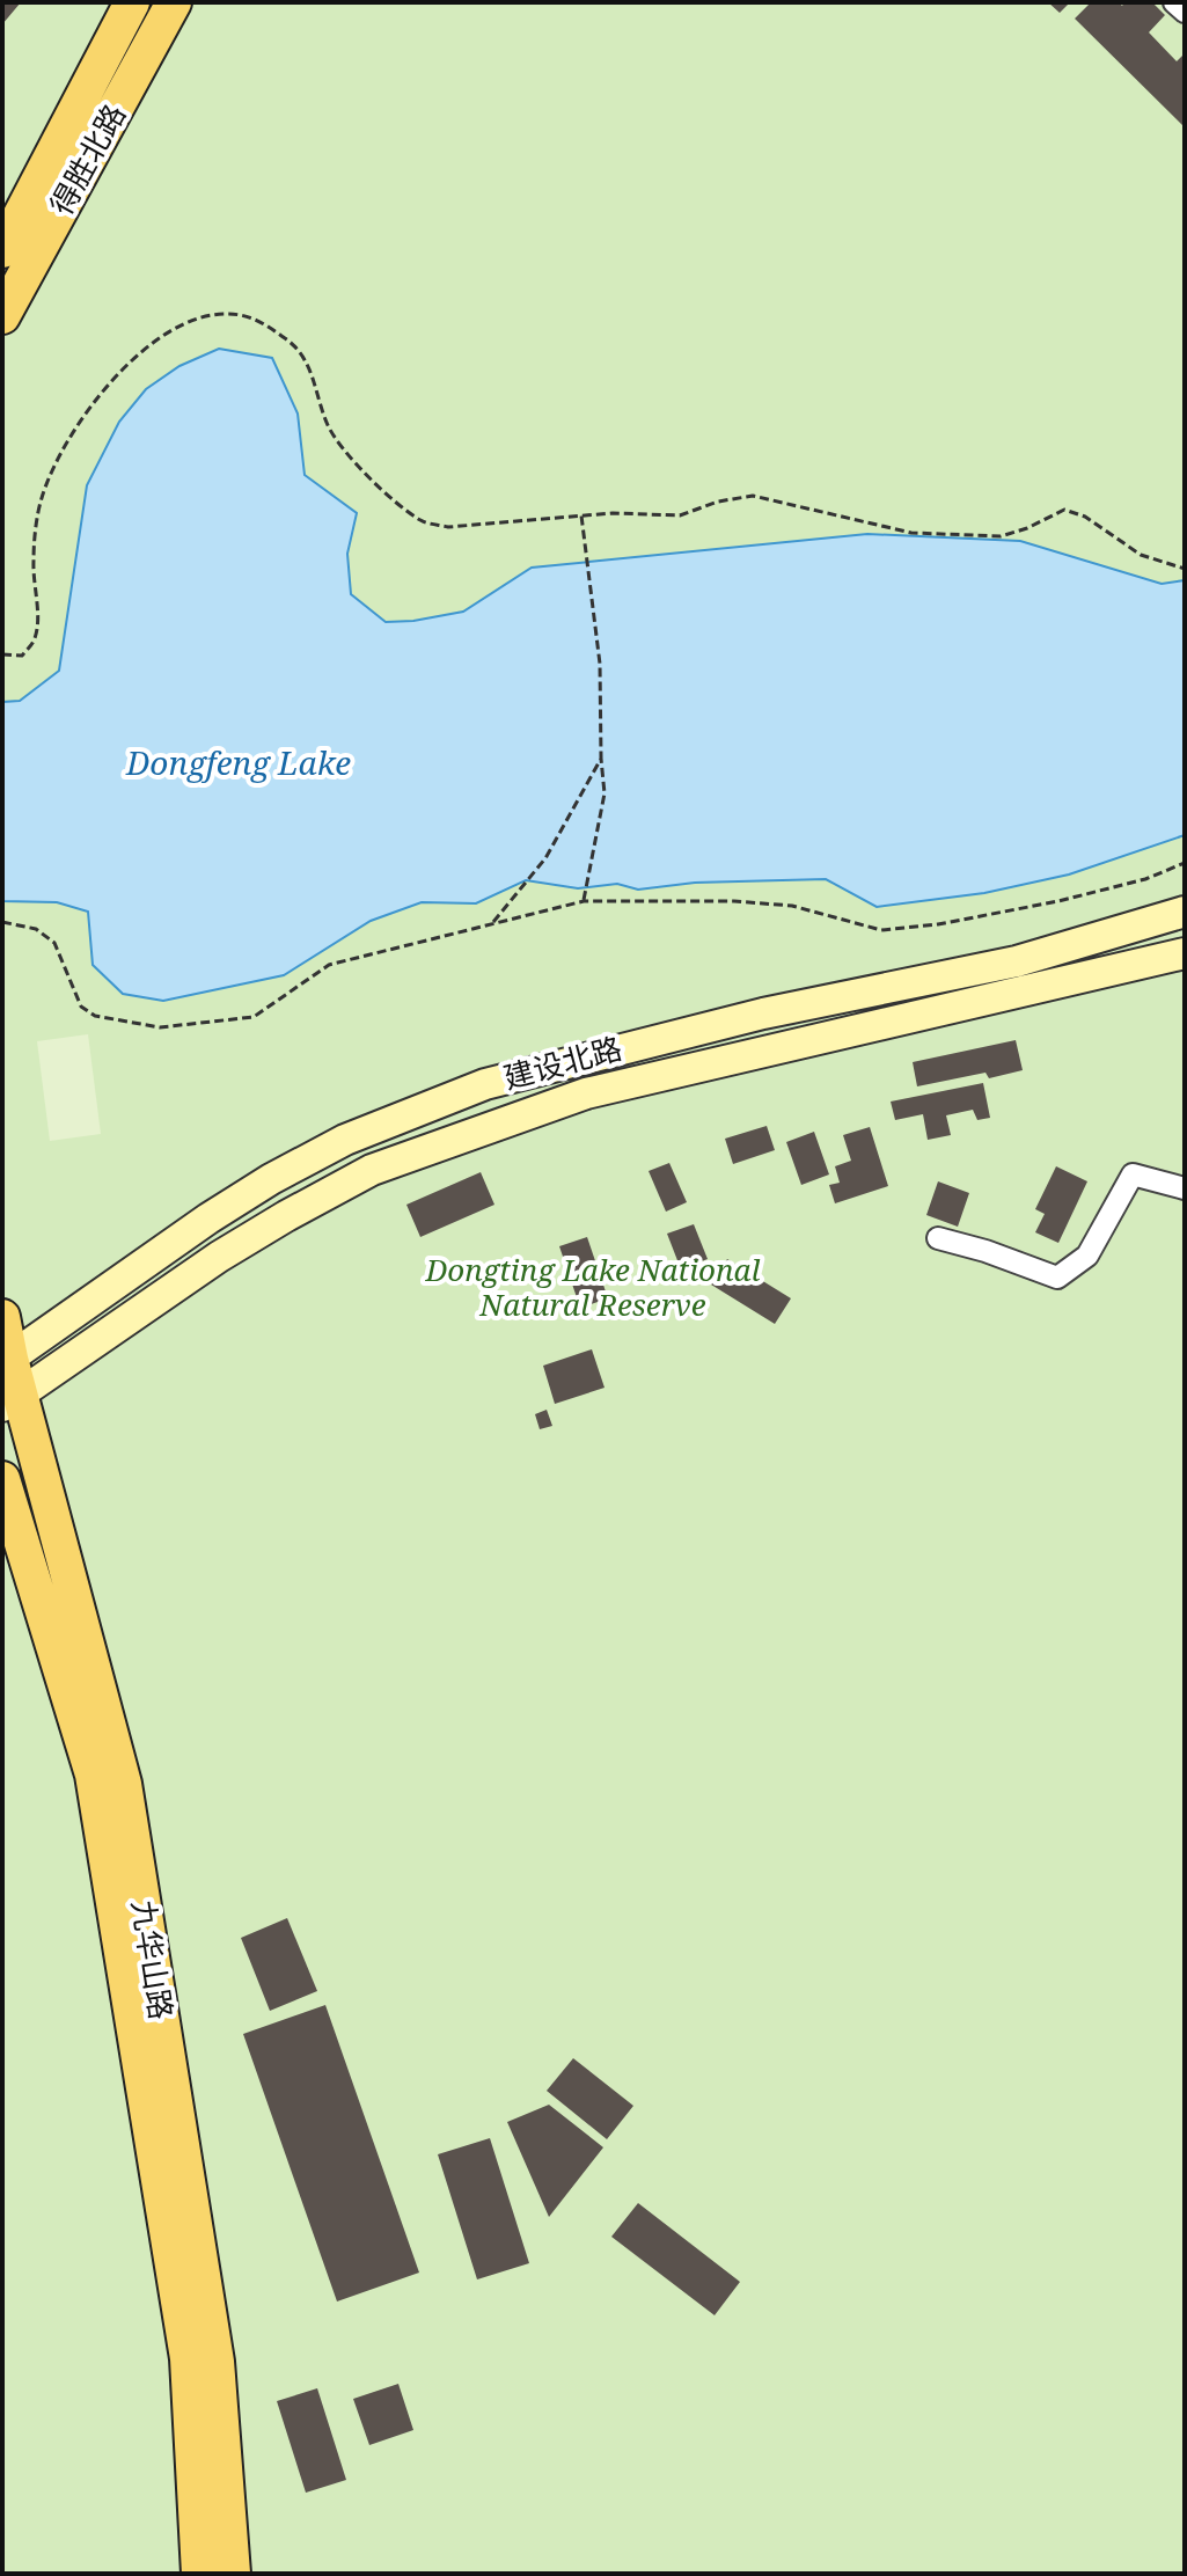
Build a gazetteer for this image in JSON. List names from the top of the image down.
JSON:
{
  "streets": {
    "main road": ["得胜北路", "建设北路", "九华山路"]
  },
  "crossings": [
    ["建设北路", "九华山路"]
  ],
  "water": ["Dongfeng Lake"],
  "parks": ["Dongting Lake National Natural Reserve"]
}
